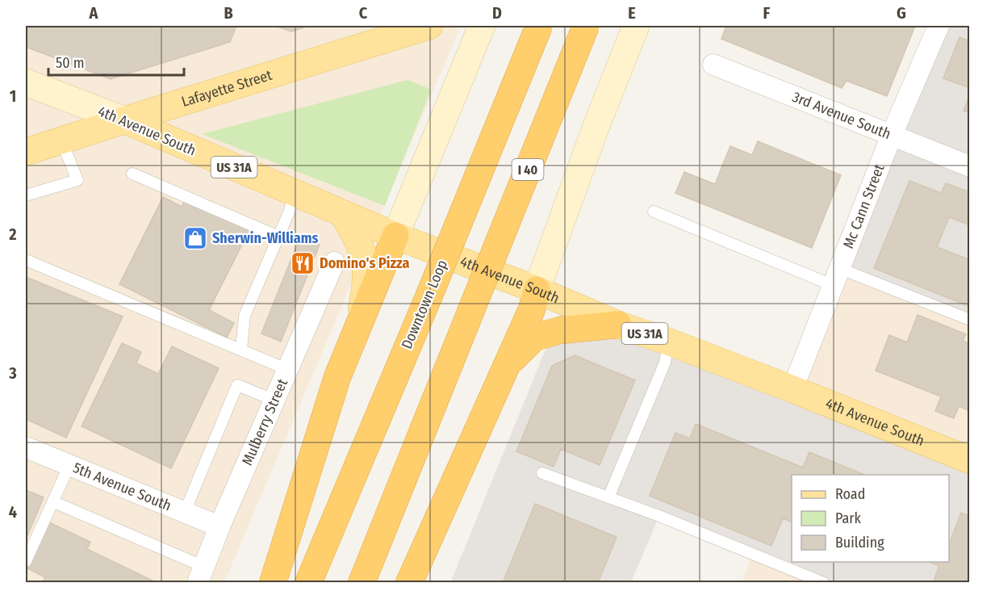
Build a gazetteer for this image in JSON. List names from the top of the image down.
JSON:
{
  "streets": {
    "highway": ["I 40", "Downtown Loop"],
    "main road": ["Lafayette Street", "4th Avenue South", "US 31A"],
    "street": [
      "3rd Avenue South",
      "Mc Cann Street",
      "Mulberry Street",
      "5th Avenue South"
    ]
  },
  "crossings": [
    ["Lafayette Street", "4th Avenue South"],
    ["3rd Avenue South", "Mc Cann Street"],
    ["4th Avenue South", "Mc Cann Street"],
    ["Mulberry Street", "5th Avenue South"]
  ],
  "places": {
    "shop": ["Sherwin-Williams"],
    "restaurant": ["Domino's Pizza"]
  },
  "legend": ["Road", "Park", "Building"],
  "scale_bar": "50 m",
  "grid": {
    "columns": [
      "A",
      "B",
      "C",
      "D",
      "E",
      "F",
      "G"
    ],
    "rows": [
      "1",
      "2",
      "3",
      "4"
    ]
  }
}
